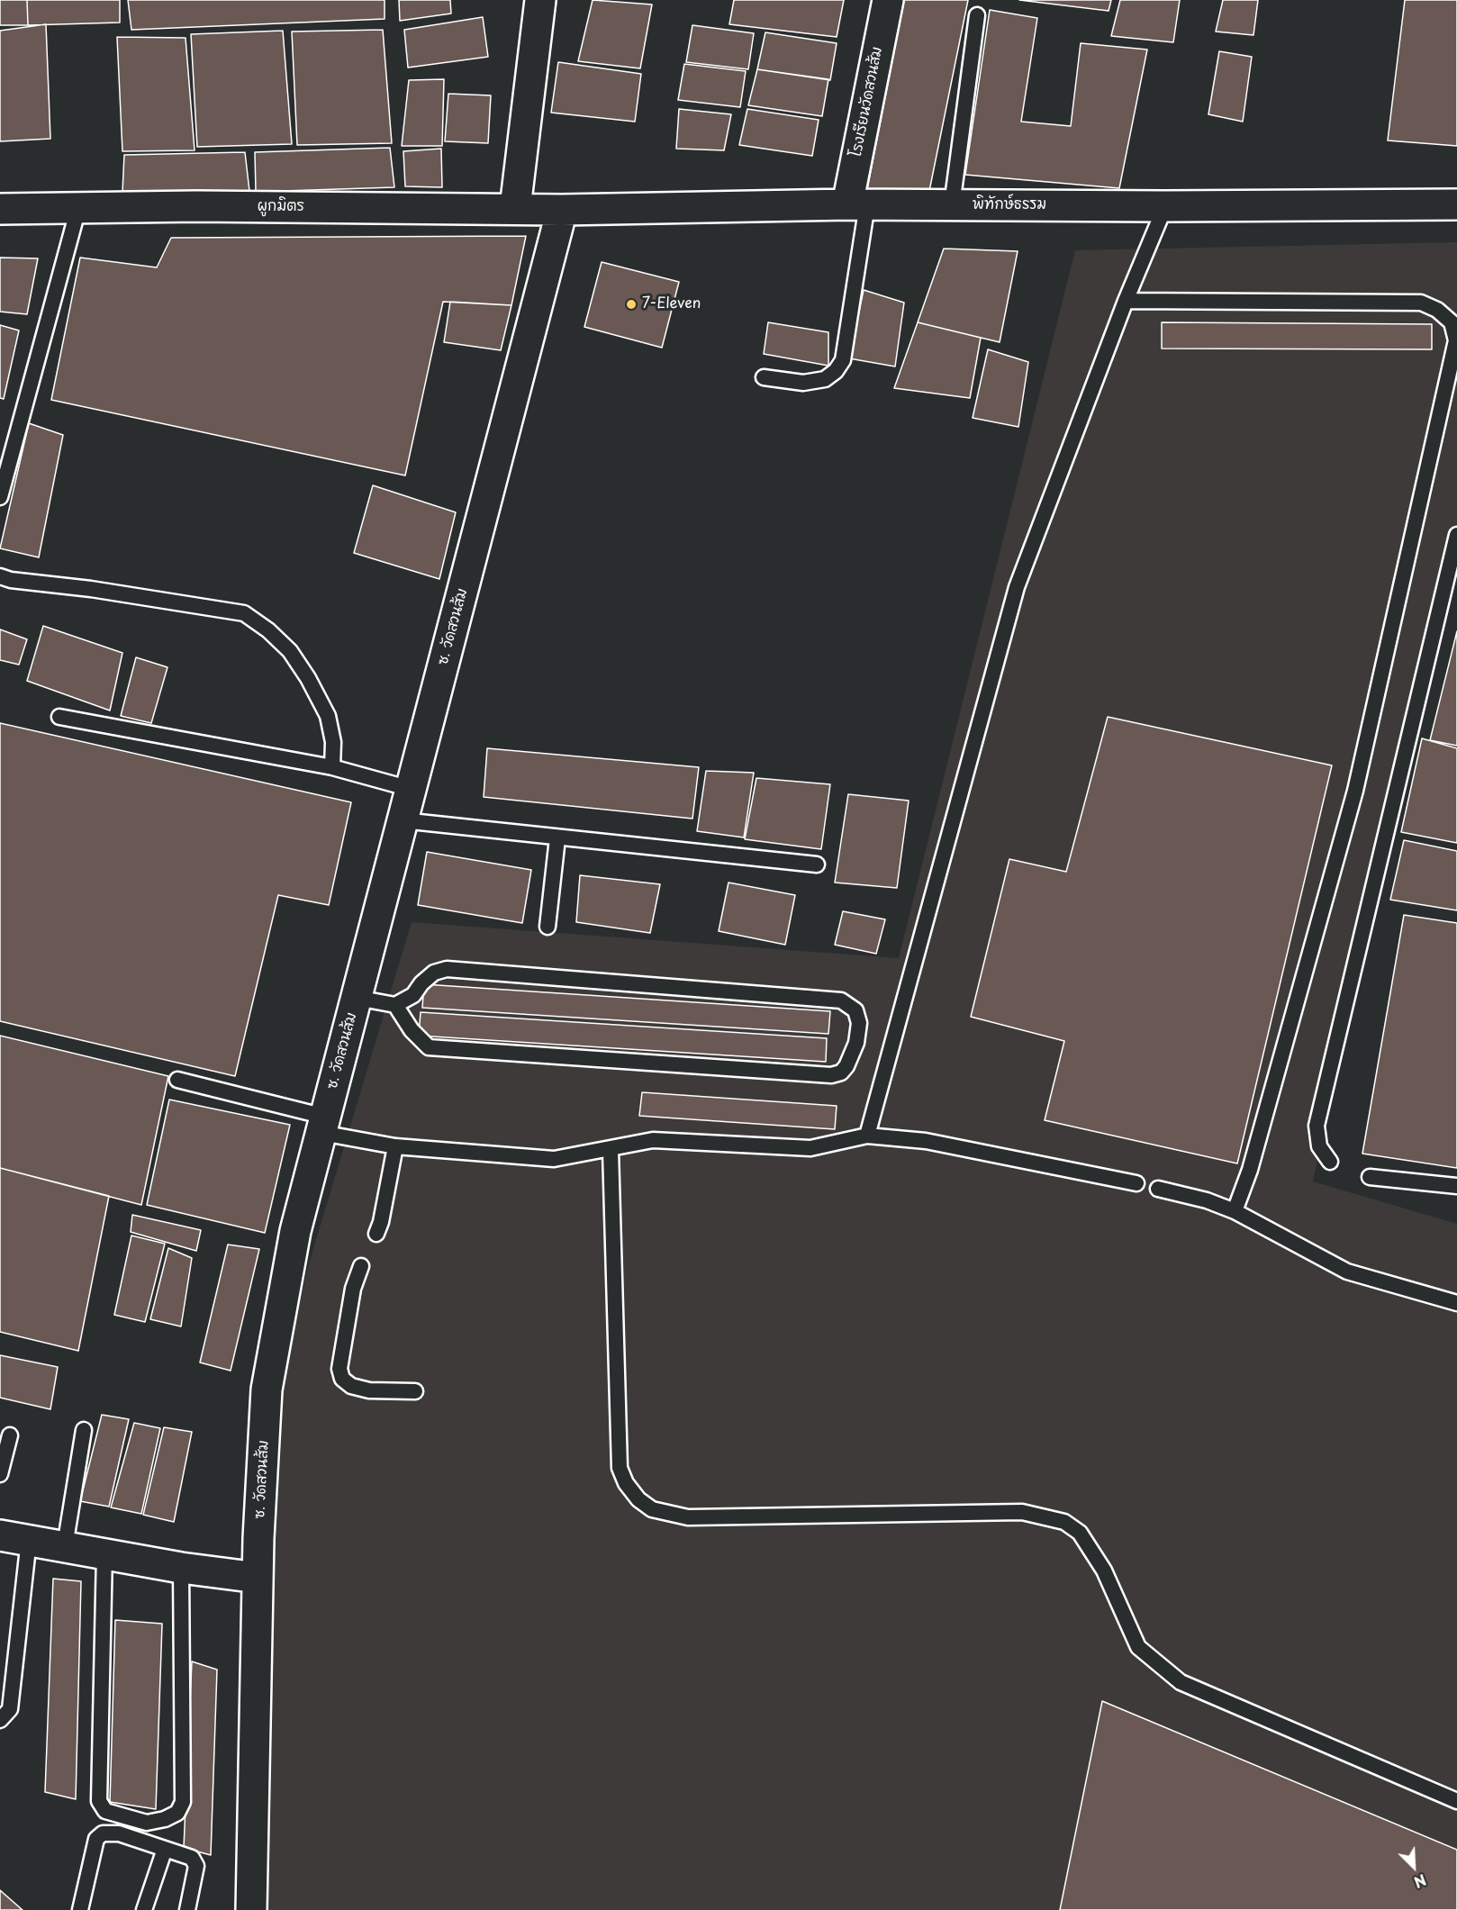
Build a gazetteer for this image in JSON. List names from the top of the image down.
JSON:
{
  "streets": {
    "street": [
      "โรงเรียนวัดสวนส้ม",
      "พิทักษ์ธรรม",
      "ผูกมิตร",
      "ซ. วัดสวนส้ม"
    ]
  },
  "crossings": [
    ["โรงเรียนวัดสวนส้ม", "พิทักษ์ธรรม"],
    ["พิทักษ์ธรรม", "ผูกมิตร"],
    ["พิทักษ์ธรรม", "ซ. วัดสวนส้ม"],
    ["ผูกมิตร", "ซ. วัดสวนส้ม"]
  ],
  "places": ["7-Eleven"],
  "north": "bottom right"
}
